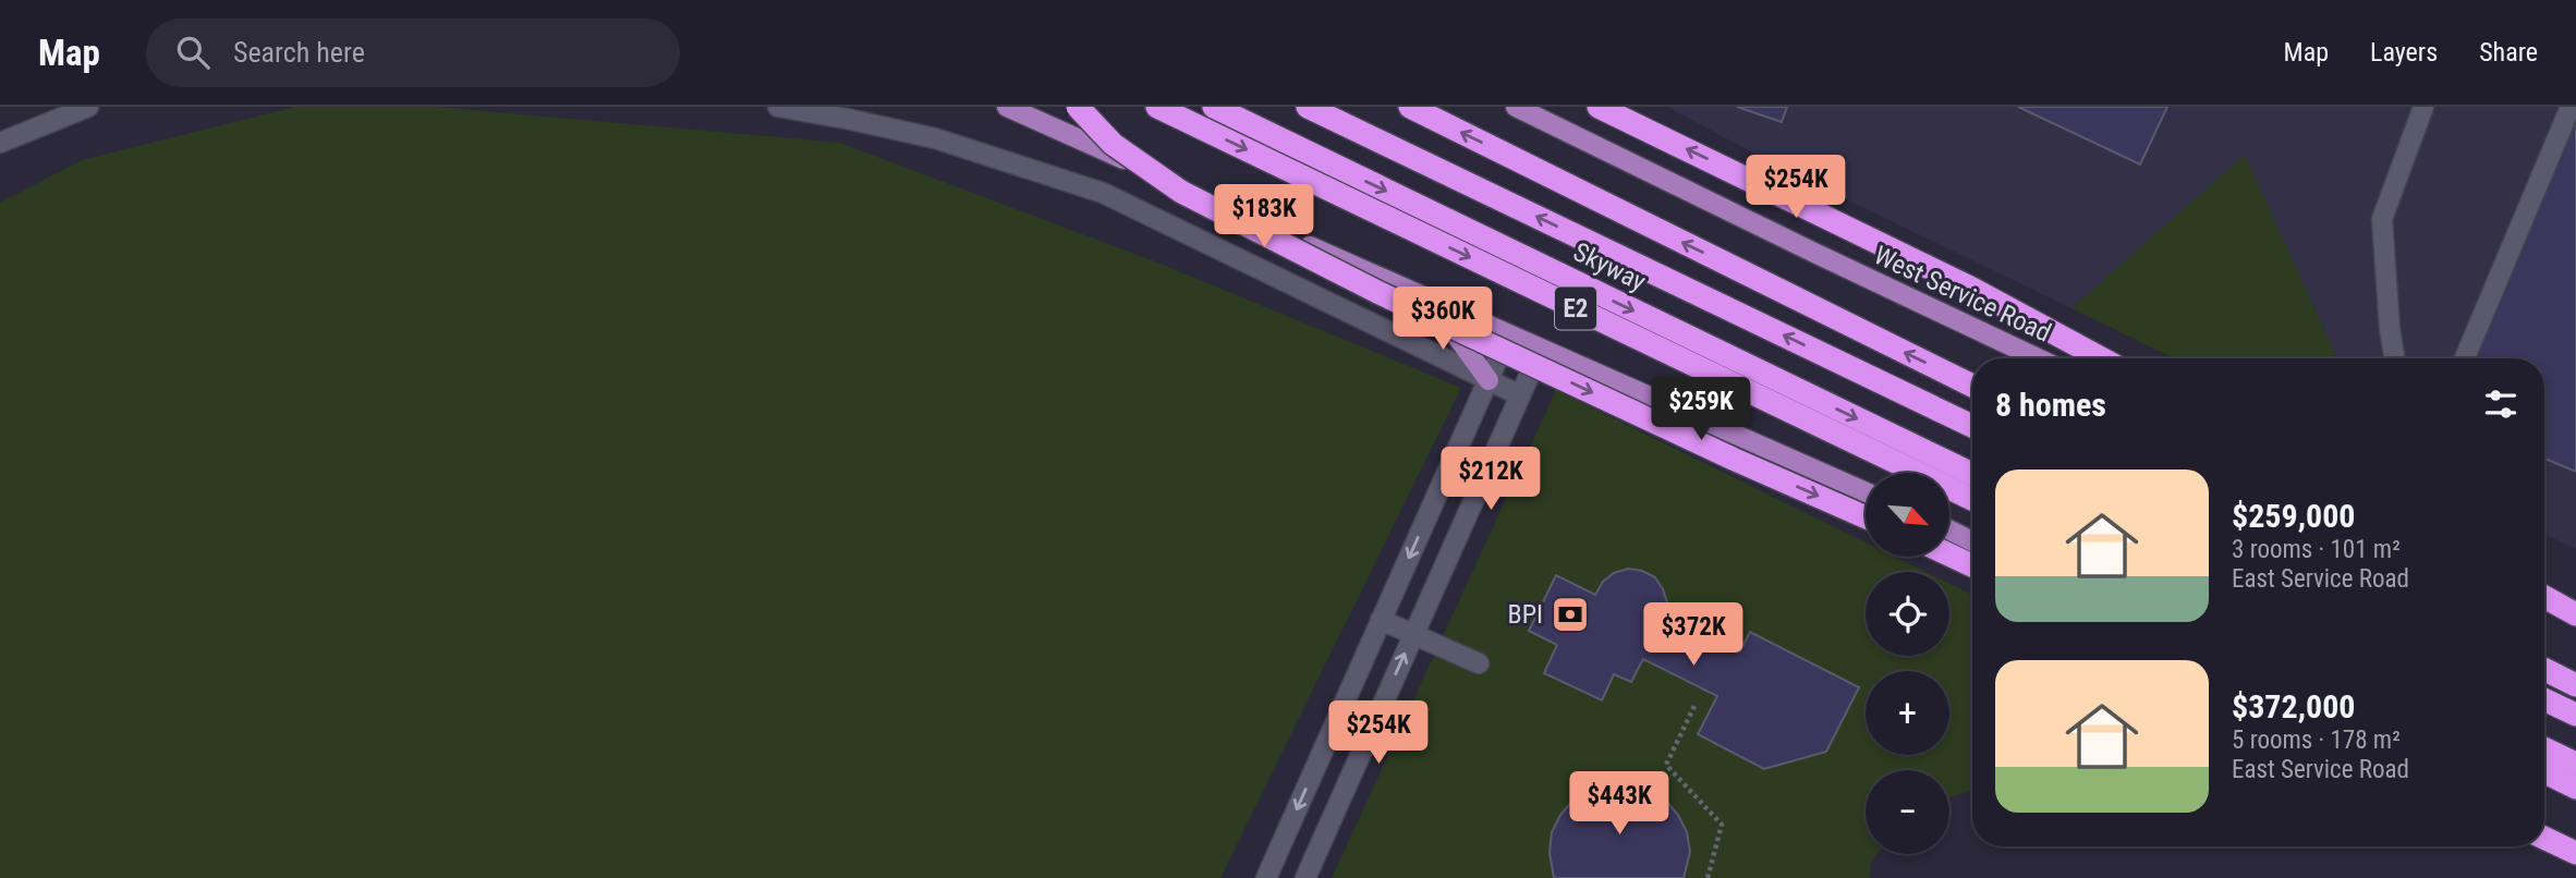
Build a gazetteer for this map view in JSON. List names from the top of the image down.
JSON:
{
  "streets": {
    "highway": ["Skyway", "E2"],
    "main road": ["West Service Road"]
  },
  "places": {
    "bank": ["BPI"]
  },
  "north": "bottom right",
  "page": {
    "header": "Map",
    "search": "Search here",
    "nav": ["Map", "Layers", "Share"],
    "price": [
      "$254K",
      "$183K",
      "$360K",
      "$259K",
      "$212K",
      "$372K",
      "$254K",
      "$443K"
    ],
    "heading": "8 homes",
    "list": [
      {
        "name": "$259,000",
        "note": "3 rooms · 101 m² · East Service Road"
      },
      {
        "name": "$372,000",
        "note": "5 rooms · 178 m² · East Service Road"
      }
    ],
    "map_buttons": ["+", "−"]
  }
}
